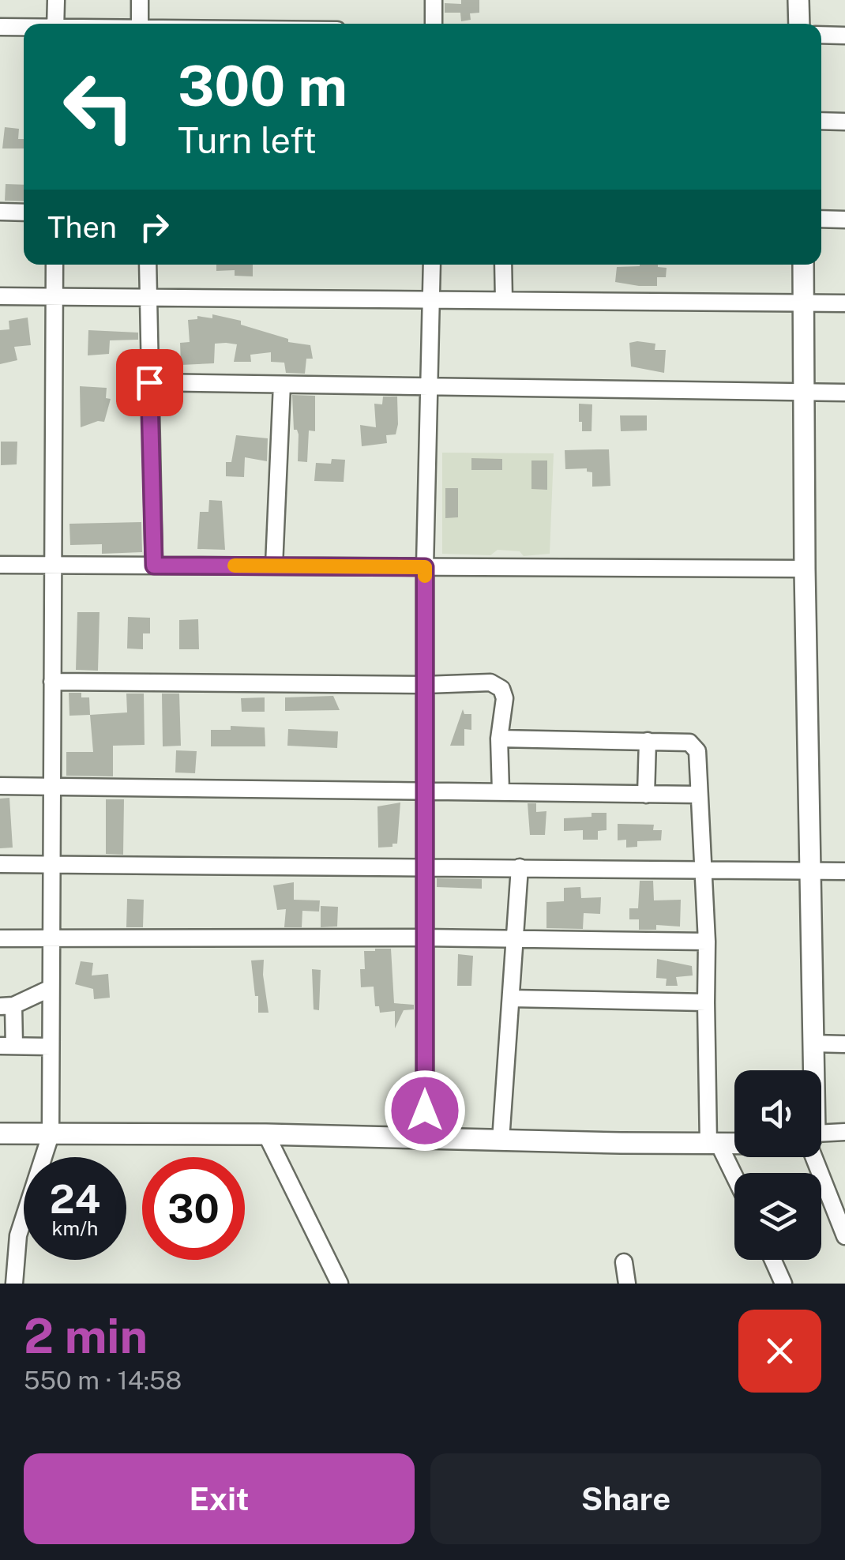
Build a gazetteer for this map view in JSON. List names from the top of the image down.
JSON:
{
  "page": {
    "turn": ["300 m", "Turn left"],
    "then": "Then",
    "speed": "24 km/h",
    "limit": "30",
    "heading": ["2 min", "550 m · 14:58"],
    "buttons": ["Exit", "Share"]
  }
}
